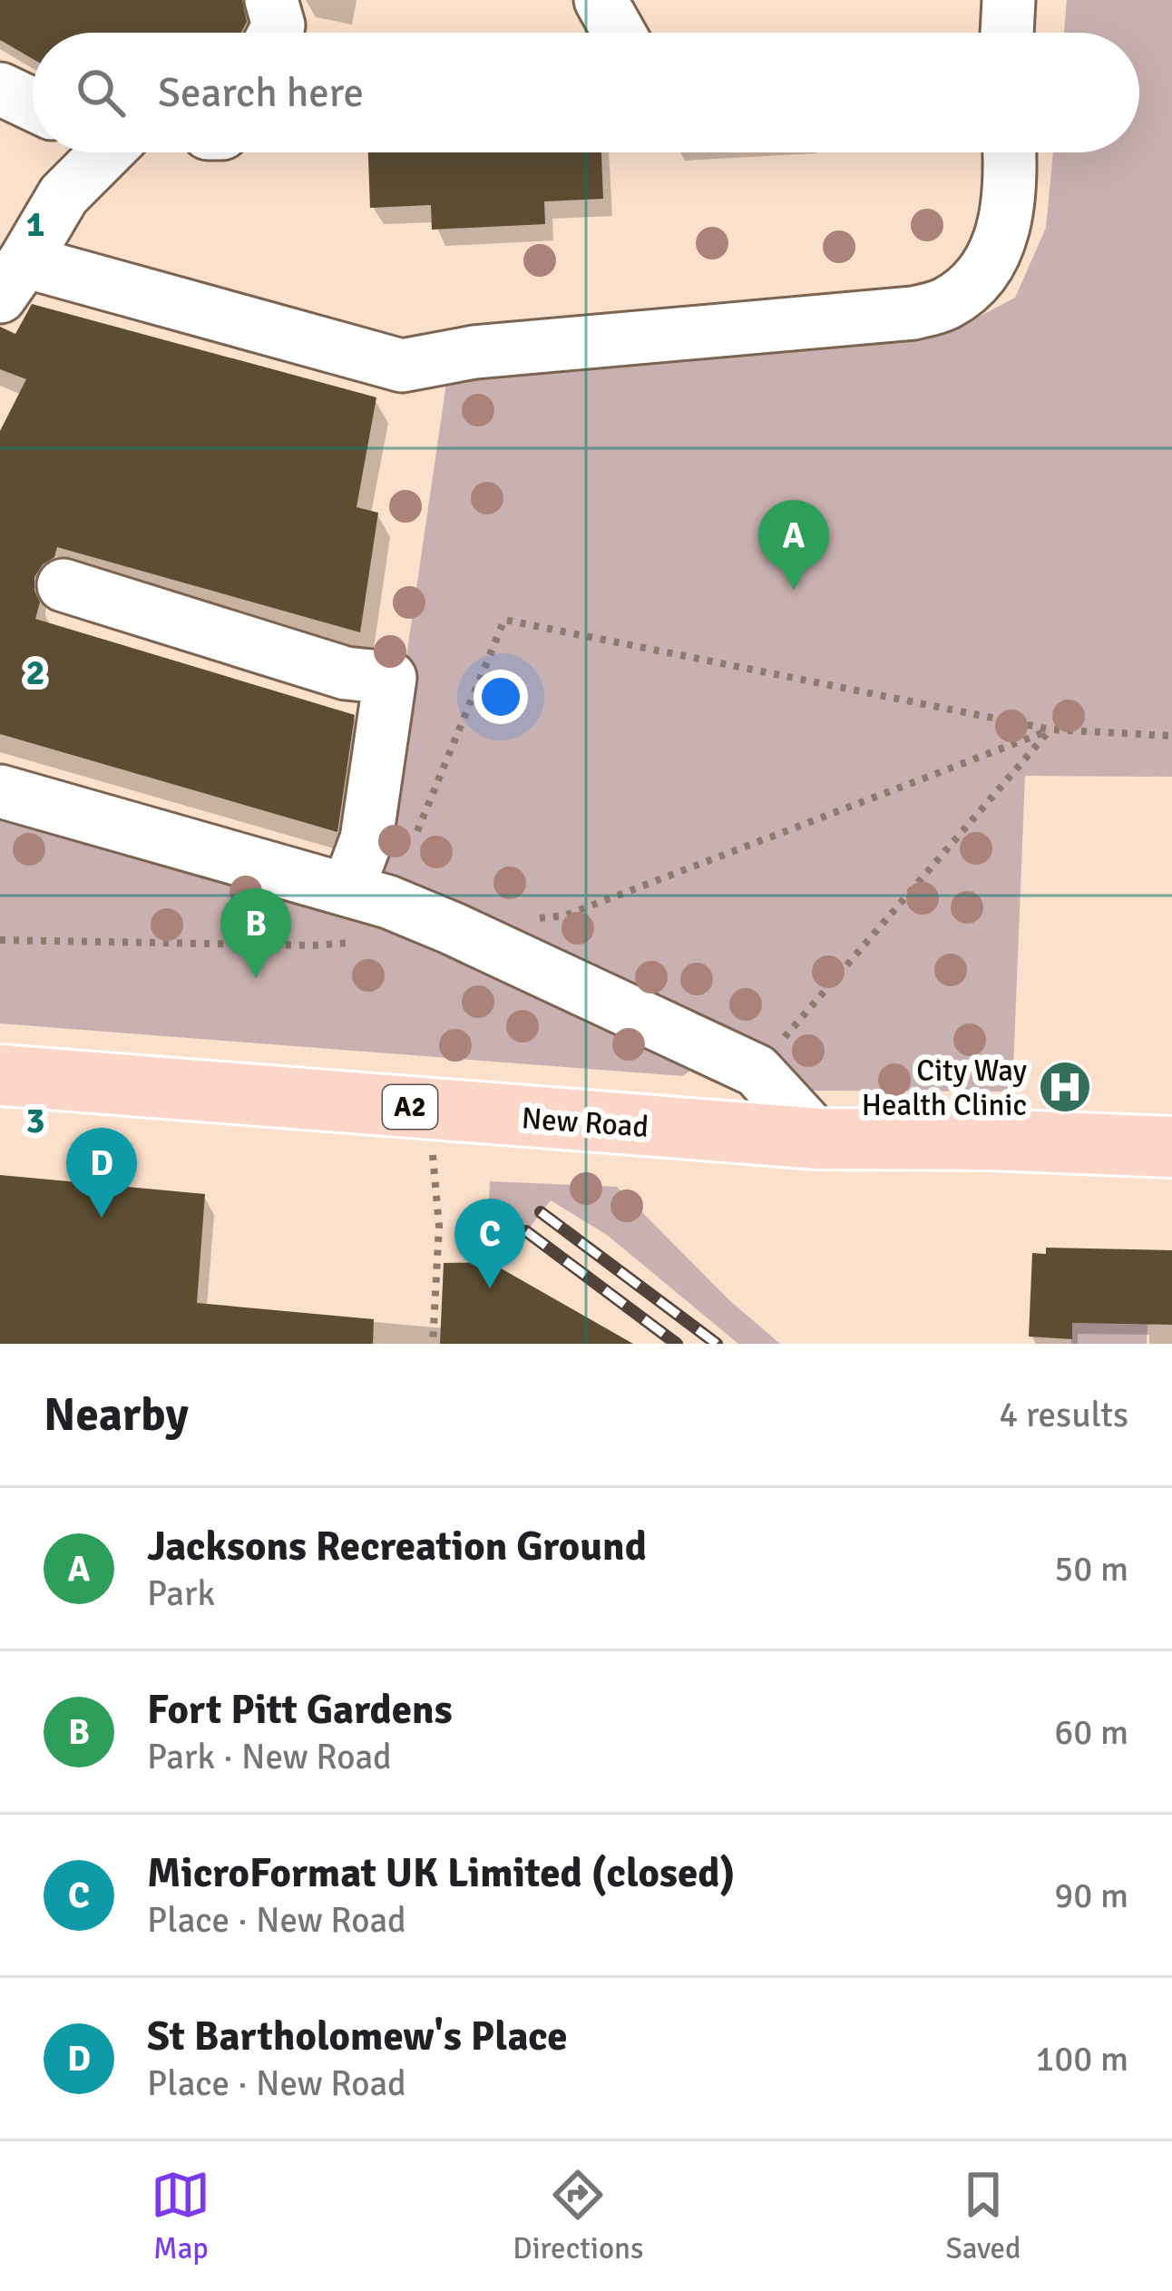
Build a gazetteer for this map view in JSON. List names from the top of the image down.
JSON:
{
  "streets": {
    "main road": ["A2", "New Road"]
  },
  "places": {
    "hospital": ["City Way Health Clinic"]
  },
  "page": {
    "search": "Search here",
    "pins": [
      "A",
      "B",
      "D",
      "C"
    ],
    "heading": ["Nearby", "4 results"],
    "list": [
      {
        "mark": "A",
        "name": "Jacksons Recreation Ground",
        "note": "Park",
        "value": "50 m"
      },
      {
        "mark": "B",
        "name": "Fort Pitt Gardens",
        "note": "Park · New Road",
        "value": "60 m"
      },
      {
        "mark": "C",
        "name": "MicroFormat UK Limited (closed)",
        "note": "Place · New Road",
        "value": "90 m"
      },
      {
        "mark": "D",
        "name": "St Bartholomew's Place",
        "note": "Place · New Road",
        "value": "100 m"
      }
    ],
    "nav": ["Map", "Directions", "Saved"]
  },
  "grid": {
    "rows": ["1", "2", "3"]
  }
}
